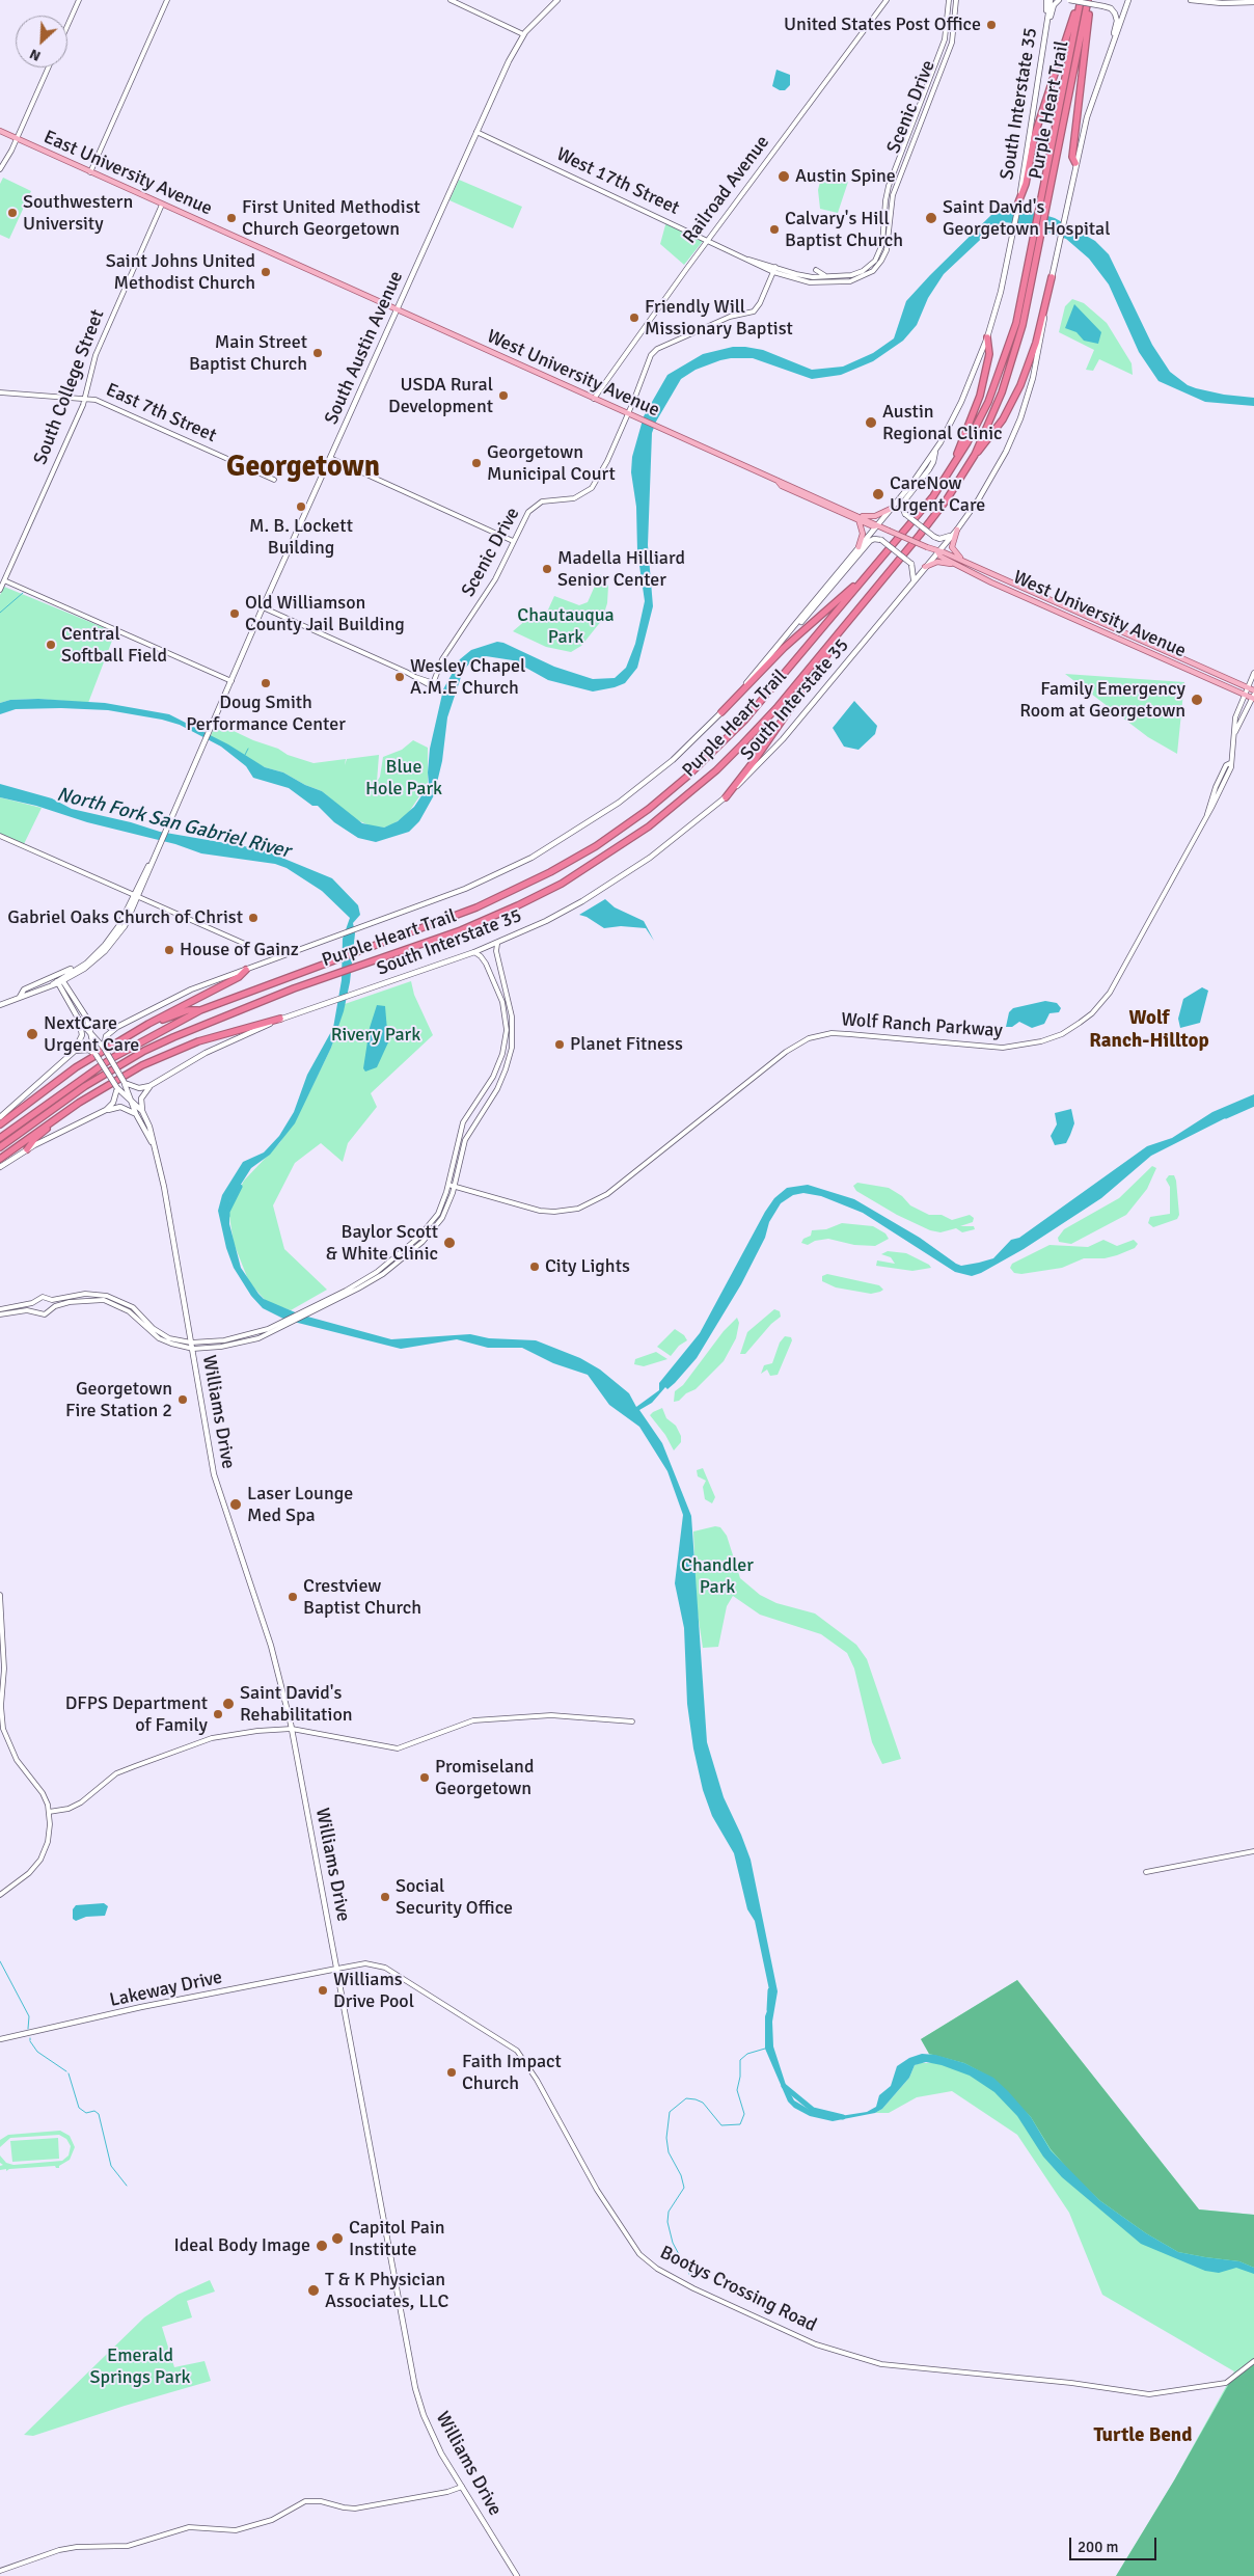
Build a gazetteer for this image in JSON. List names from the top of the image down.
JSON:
{
  "streets": {
    "highway": ["Purple Heart Trail"],
    "main road": [
      "South Interstate 35",
      "East University Avenue",
      "South Austin Avenue",
      "West University Avenue",
      "Williams Drive",
      "Lakeway Drive"
    ],
    "street": [
      "Scenic Drive",
      "West 17th Street",
      "Railroad Avenue",
      "South College Street",
      "East 7th Street",
      "Wolf Ranch Parkway",
      "Bootys Crossing Road"
    ]
  },
  "crossings": [
    ["South Interstate 35", "West University Avenue"],
    ["South Interstate 35", "Williams Drive"],
    ["Scenic Drive", "West 17th Street"],
    ["Scenic Drive", "South Austin Avenue"],
    ["Scenic Drive", "West University Avenue"],
    ["East University Avenue", "West University Avenue"],
    ["East University Avenue", "South College Street"],
    ["West 17th Street", "Railroad Avenue"],
    ["West 17th Street", "South Austin Avenue"],
    ["Railroad Avenue", "West University Avenue"],
    ["South Austin Avenue", "West University Avenue"],
    ["West University Avenue", "Wolf Ranch Parkway"],
    ["South College Street", "East 7th Street"],
    ["Williams Drive", "Lakeway Drive"],
    ["Williams Drive", "Bootys Crossing Road"],
    ["Lakeway Drive", "Bootys Crossing Road"]
  ],
  "districts": ["Georgetown", "Wolf Ranch-Hilltop", "Turtle Bend"],
  "water": ["North Fork San Gabriel River"],
  "parks": [
    "Chautauqua Park",
    "Blue Hole Park",
    "Rivery Park",
    "Chandler Park",
    "Emerald Springs Park"
  ],
  "places": [
    "United States Post Office",
    "Austin Spine",
    "Southwestern University",
    "First United Methodist Church Georgetown",
    "Saint David's Georgetown Hospital",
    "Calvary's Hill Baptist Church",
    "Saint Johns United Methodist Church",
    "Friendly Will Missionary Baptist",
    "Main Street Baptist Church",
    "USDA Rural Development",
    "Austin Regional Clinic",
    "Georgetown Municipal Court",
    "CareNow Urgent Care",
    "M. B. Lockett Building",
    "Madella Hilliard Senior Center",
    "Old Williamson County Jail Building",
    "Central Softball Field",
    "Wesley Chapel A.M.E Church",
    "Doug Smith Performance Center",
    "Family Emergency Room at Georgetown",
    "Gabriel Oaks Church of Christ",
    "House of Gainz",
    "NextCare Urgent Care",
    "Planet Fitness",
    "Baylor Scott & White Clinic",
    "City Lights",
    "Georgetown Fire Station 2",
    "Laser Lounge Med Spa",
    "Crestview Baptist Church",
    "Saint David's Rehabilitation",
    "DFPS Department of Family",
    "Promiseland Georgetown",
    "Social Security Office",
    "Williams Drive Pool",
    "Faith Impact Church",
    "Capitol Pain Institute",
    "Ideal Body Image",
    "T & K Physician Associates, LLC"
  ],
  "scale_bar": "200 m",
  "north": "bottom left"
}
